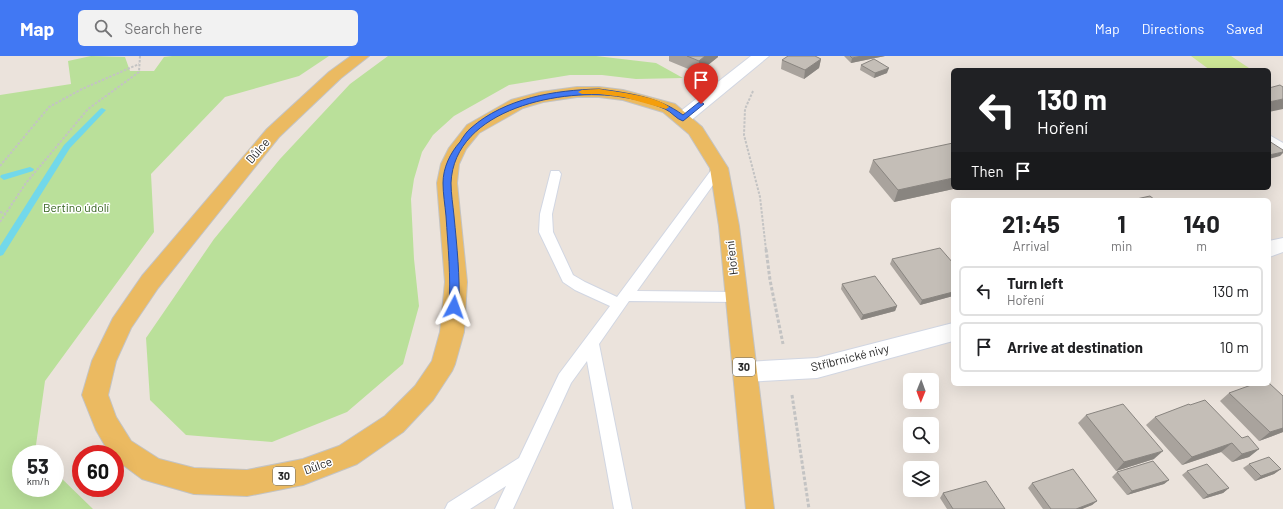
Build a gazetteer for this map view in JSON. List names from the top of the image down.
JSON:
{
  "streets": {
    "main road": ["Důlce", "Hoření", "30"],
    "street": ["Stříbrnické nivy"]
  },
  "crossings": [
    ["Důlce", "Hoření"],
    ["Hoření", "Stříbrnické nivy"]
  ],
  "parks": ["Bertino údolí"],
  "north": "bottom",
  "page": {
    "header": "Map",
    "search": "Search here",
    "nav": ["Map", "Directions", "Saved"],
    "turn": ["130 m", "Hoření"],
    "then": "Then",
    "eta": [
      "21:45",
      "Arrival",
      "1",
      "min",
      "140",
      "m"
    ],
    "list": [
      {
        "name": "Turn left",
        "note": "Hoření",
        "value": "130 m"
      },
      {
        "name": "Arrive at destination",
        "value": "10 m"
      }
    ],
    "speed": "53 km/h",
    "limit": "60"
  }
}
